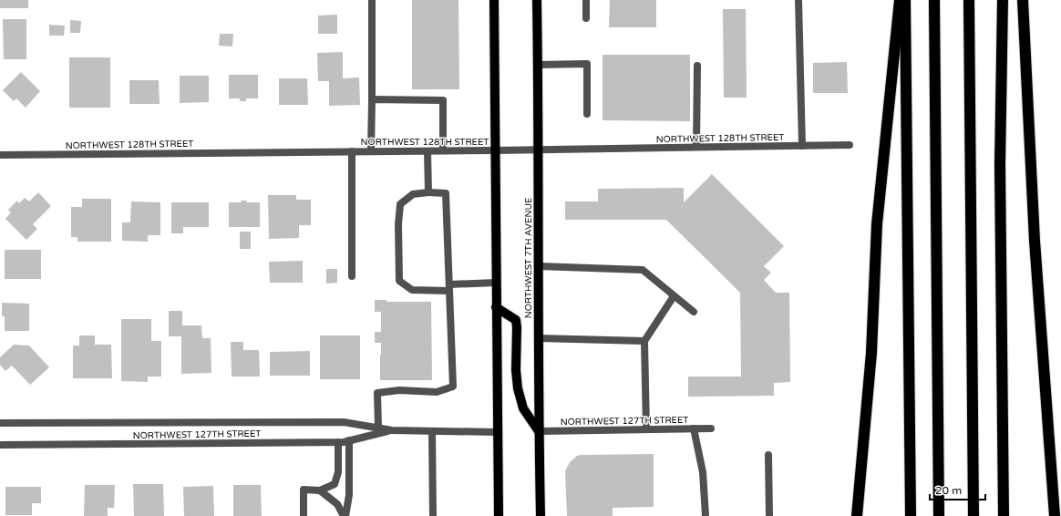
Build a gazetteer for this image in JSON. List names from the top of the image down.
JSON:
{
  "streets": {
    "main road": ["NORTHWEST 7TH AVENUE"],
    "street": ["NORTHWEST 128TH STREET", "NORTHWEST 127TH STREET"]
  },
  "crossings": [
    ["NORTHWEST 128TH STREET", "NORTHWEST 7TH AVENUE"],
    ["NORTHWEST 7TH AVENUE", "NORTHWEST 127TH STREET"]
  ],
  "scale_bar": "20 m"
}
